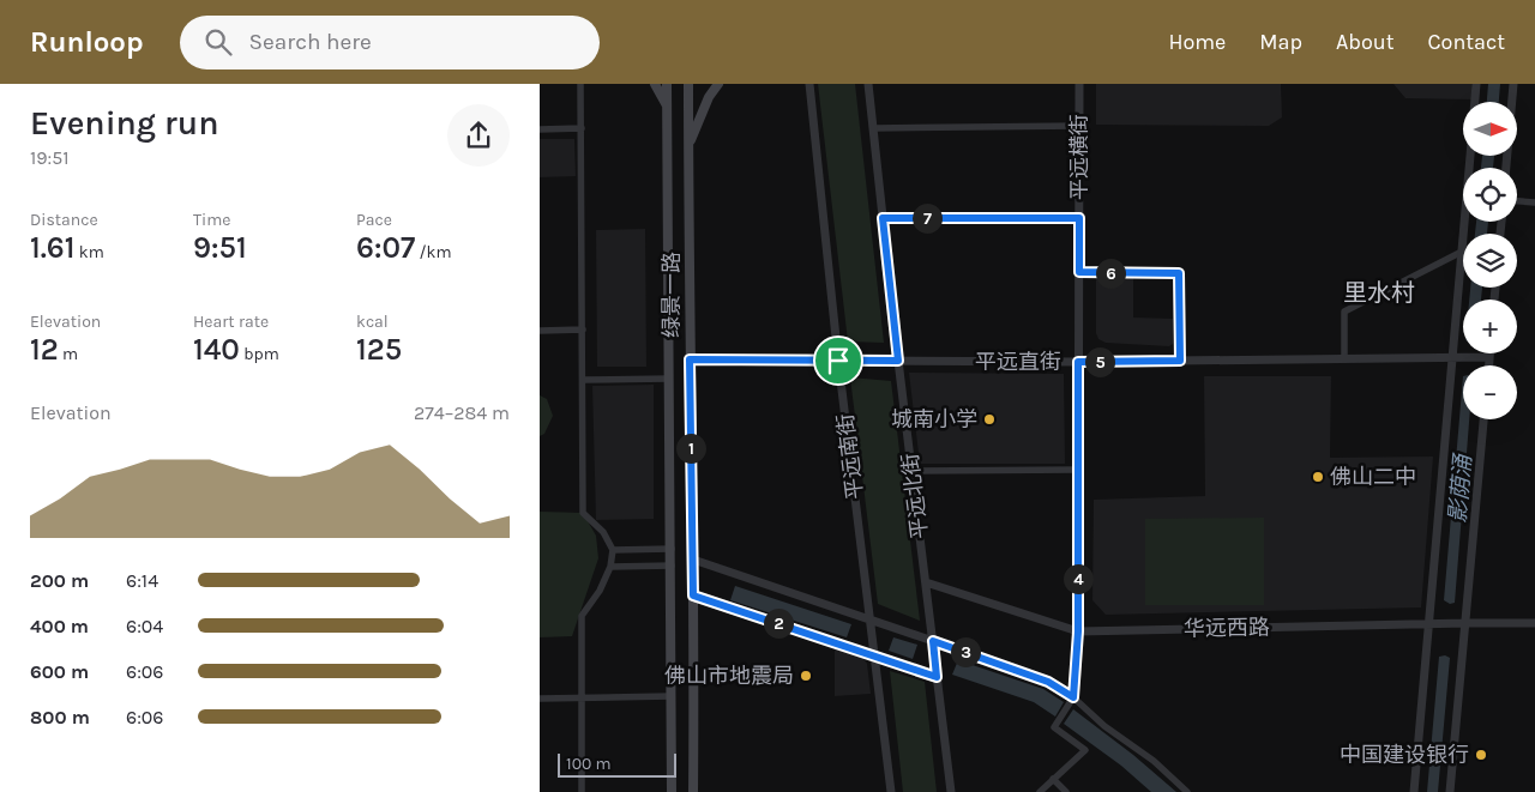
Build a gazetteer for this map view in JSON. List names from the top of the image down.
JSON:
{
  "streets": {
    "main road": ["绿景一路"],
    "street": [
      "平远横街",
      "平远直街",
      "平远南街",
      "平远北街",
      "华远西路"
    ]
  },
  "crossings": [
    ["平远横街", "平远直街"],
    ["平远横街", "华远西路"],
    ["绿景一路", "平远直街"],
    ["平远直街", "平远南街"],
    ["平远直街", "平远北街"],
    ["平远北街", "华远西路"]
  ],
  "districts": ["里水村"],
  "water": ["影荫涌"],
  "places": [
    "城南小学",
    "佛山二中",
    "佛山市地震局",
    "中国建设银行"
  ],
  "scale_bar": "100 m",
  "north": "right",
  "page": {
    "header": "Runloop",
    "search": "Search here",
    "nav": [
      "Home",
      "Map",
      "About",
      "Contact"
    ],
    "heading": ["Evening run", "19:51"],
    "map_buttons": ["+", "−"],
    "stats": [
      ["Distance", "1.61 km"],
      ["Time", "9:51"],
      ["Pace", "6:07 /km"],
      ["Elevation", "12 m"],
      ["Heart rate", "140 bpm"],
      ["kcal", "125"]
    ],
    "pins": [
      "7",
      "6",
      "5",
      "1",
      "4",
      "2",
      "3"
    ],
    "chart": ["Elevation", "274–284 m"],
    "list": [
      {
        "name": "200 m",
        "note": "6:14"
      },
      {
        "name": "400 m",
        "note": "6:04"
      },
      {
        "name": "600 m",
        "note": "6:06"
      },
      {
        "name": "800 m",
        "note": "6:06"
      }
    ],
    "scale": "100 m"
  }
}
